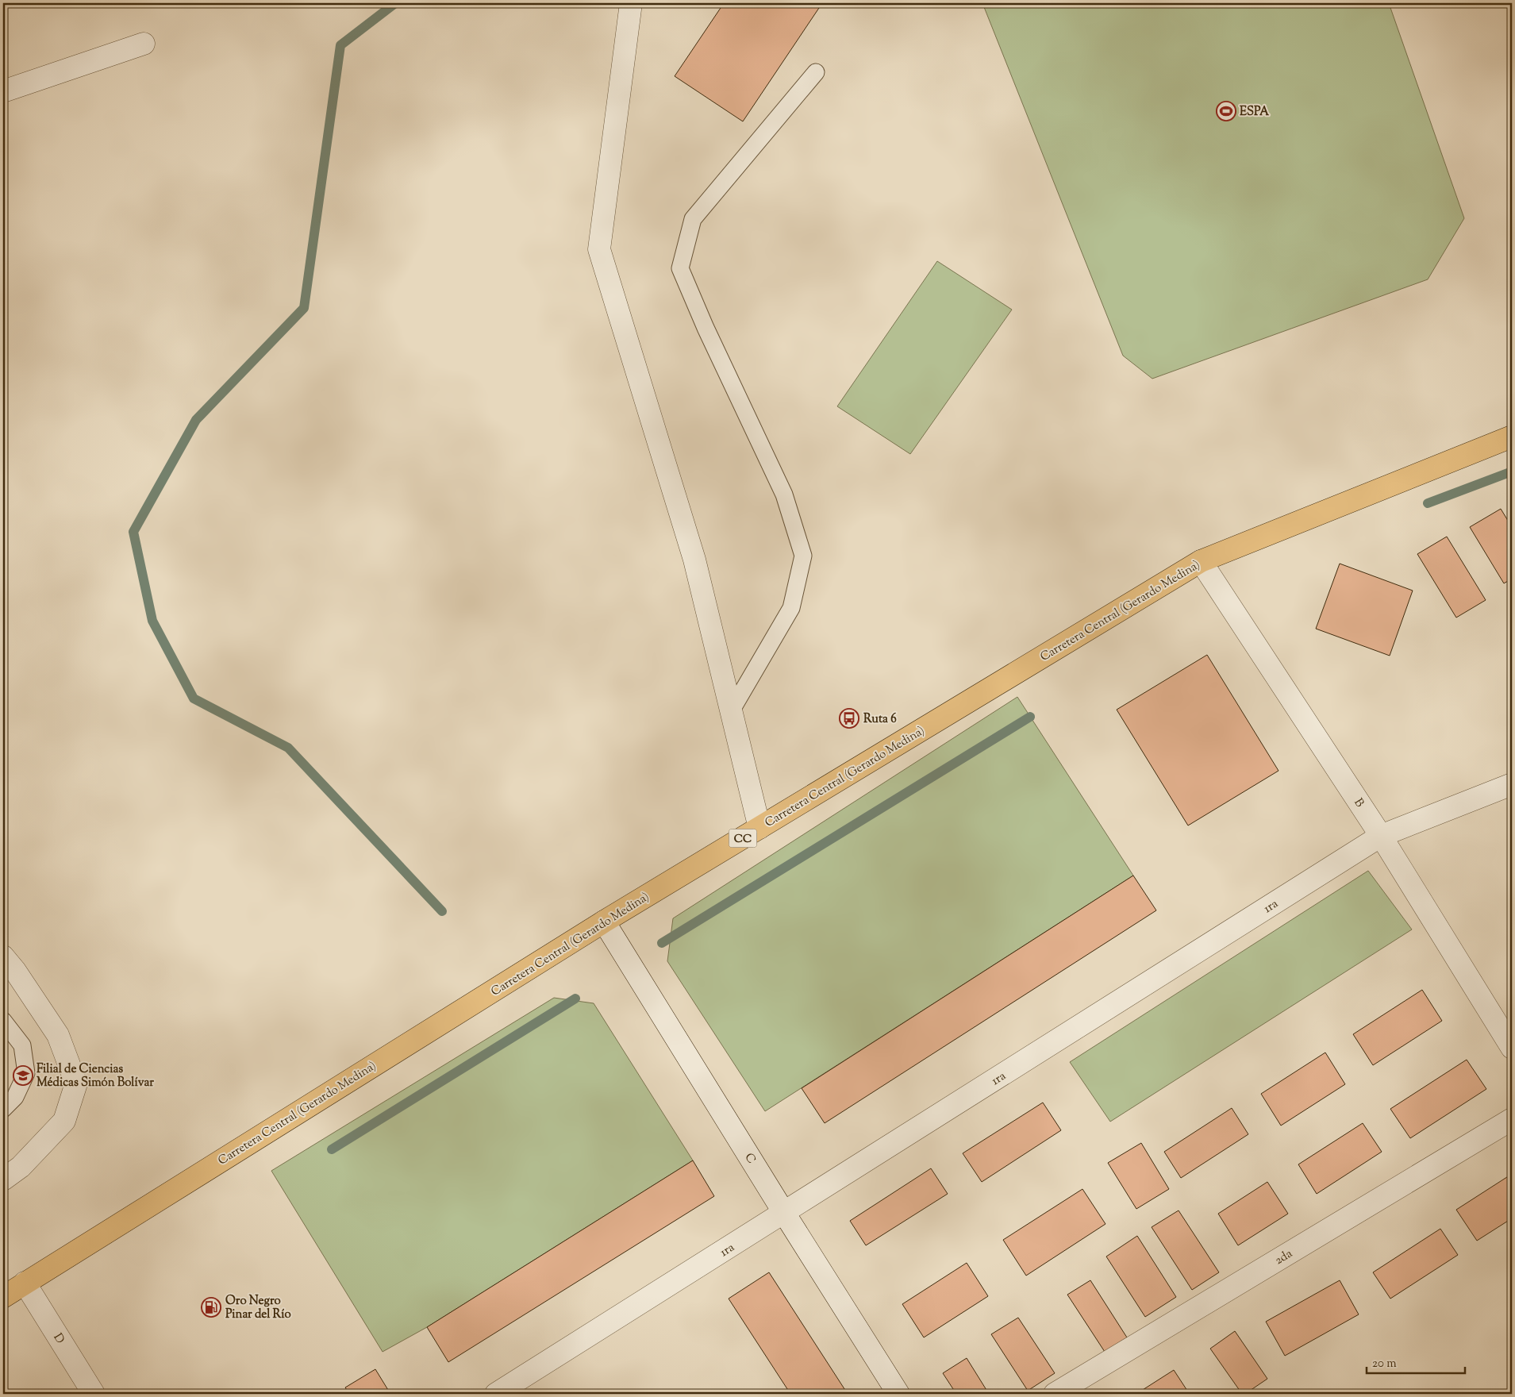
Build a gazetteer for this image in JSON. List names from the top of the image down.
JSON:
{
  "streets": {
    "main road": ["Carretera Central (Gerardo Medina)", "CC"],
    "street": [
      "B",
      "1ra",
      "C",
      "2da",
      "D"
    ]
  },
  "crossings": [
    ["Carretera Central (Gerardo Medina)", "B"],
    ["Carretera Central (Gerardo Medina)", "C"],
    ["Carretera Central (Gerardo Medina)", "D"],
    ["B", "1ra"],
    ["1ra", "C"]
  ],
  "places": {
    "sports": ["ESPA"],
    "bus stop": ["Ruta 6"],
    "school or university": ["Filial de Ciencias Médicas Simón Bolívar"],
    "fuel station": ["Oro Negro Pinar del Río"]
  },
  "scale_bar": "20 m"
}
